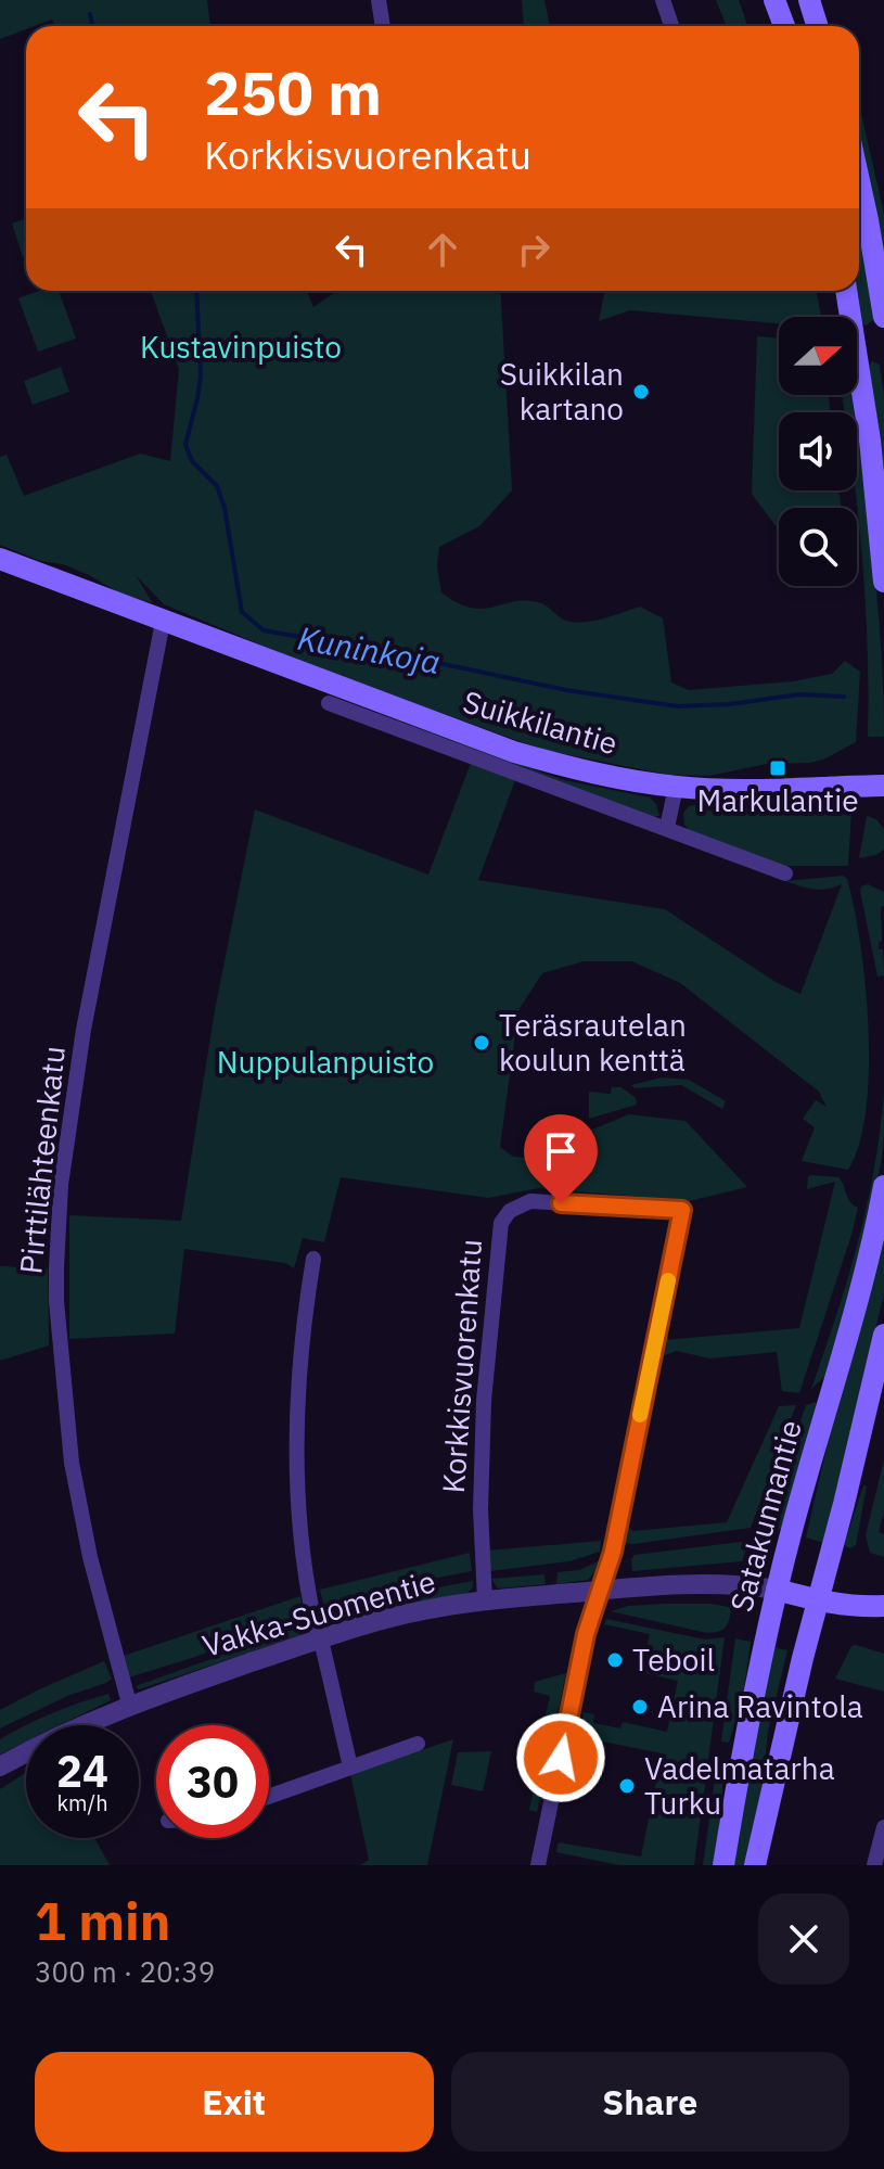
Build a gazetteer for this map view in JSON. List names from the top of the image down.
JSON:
{
  "streets": {
    "main road": ["Suikkilantie", "Satakunnantie"],
    "street": ["Pirttilähteenkatu", "Korkkisvuorenkatu", "Vakka-Suomentie"]
  },
  "crossings": [
    ["Suikkilantie", "Pirttilähteenkatu"],
    ["Pirttilähteenkatu", "Vakka-Suomentie"],
    ["Korkkisvuorenkatu", "Vakka-Suomentie"],
    ["Satakunnantie", "Vakka-Suomentie"]
  ],
  "water": ["Kuninkoja"],
  "parks": ["Kustavinpuisto", "Nuppulanpuisto"],
  "places": {
    "other": [
      "Suikkilan kartano",
      "Teräsrautelan koulun kenttä",
      "Teboil",
      "Arina Ravintola",
      "Vadelmatarha Turku"
    ],
    "transit": ["Markulantie"]
  },
  "north": "right",
  "page": {
    "turn": ["250 m", "Korkkisvuorenkatu"],
    "speed": "24 km/h",
    "limit": "30",
    "heading": ["1 min", "300 m · 20:39"],
    "buttons": ["Exit", "Share"]
  }
}
